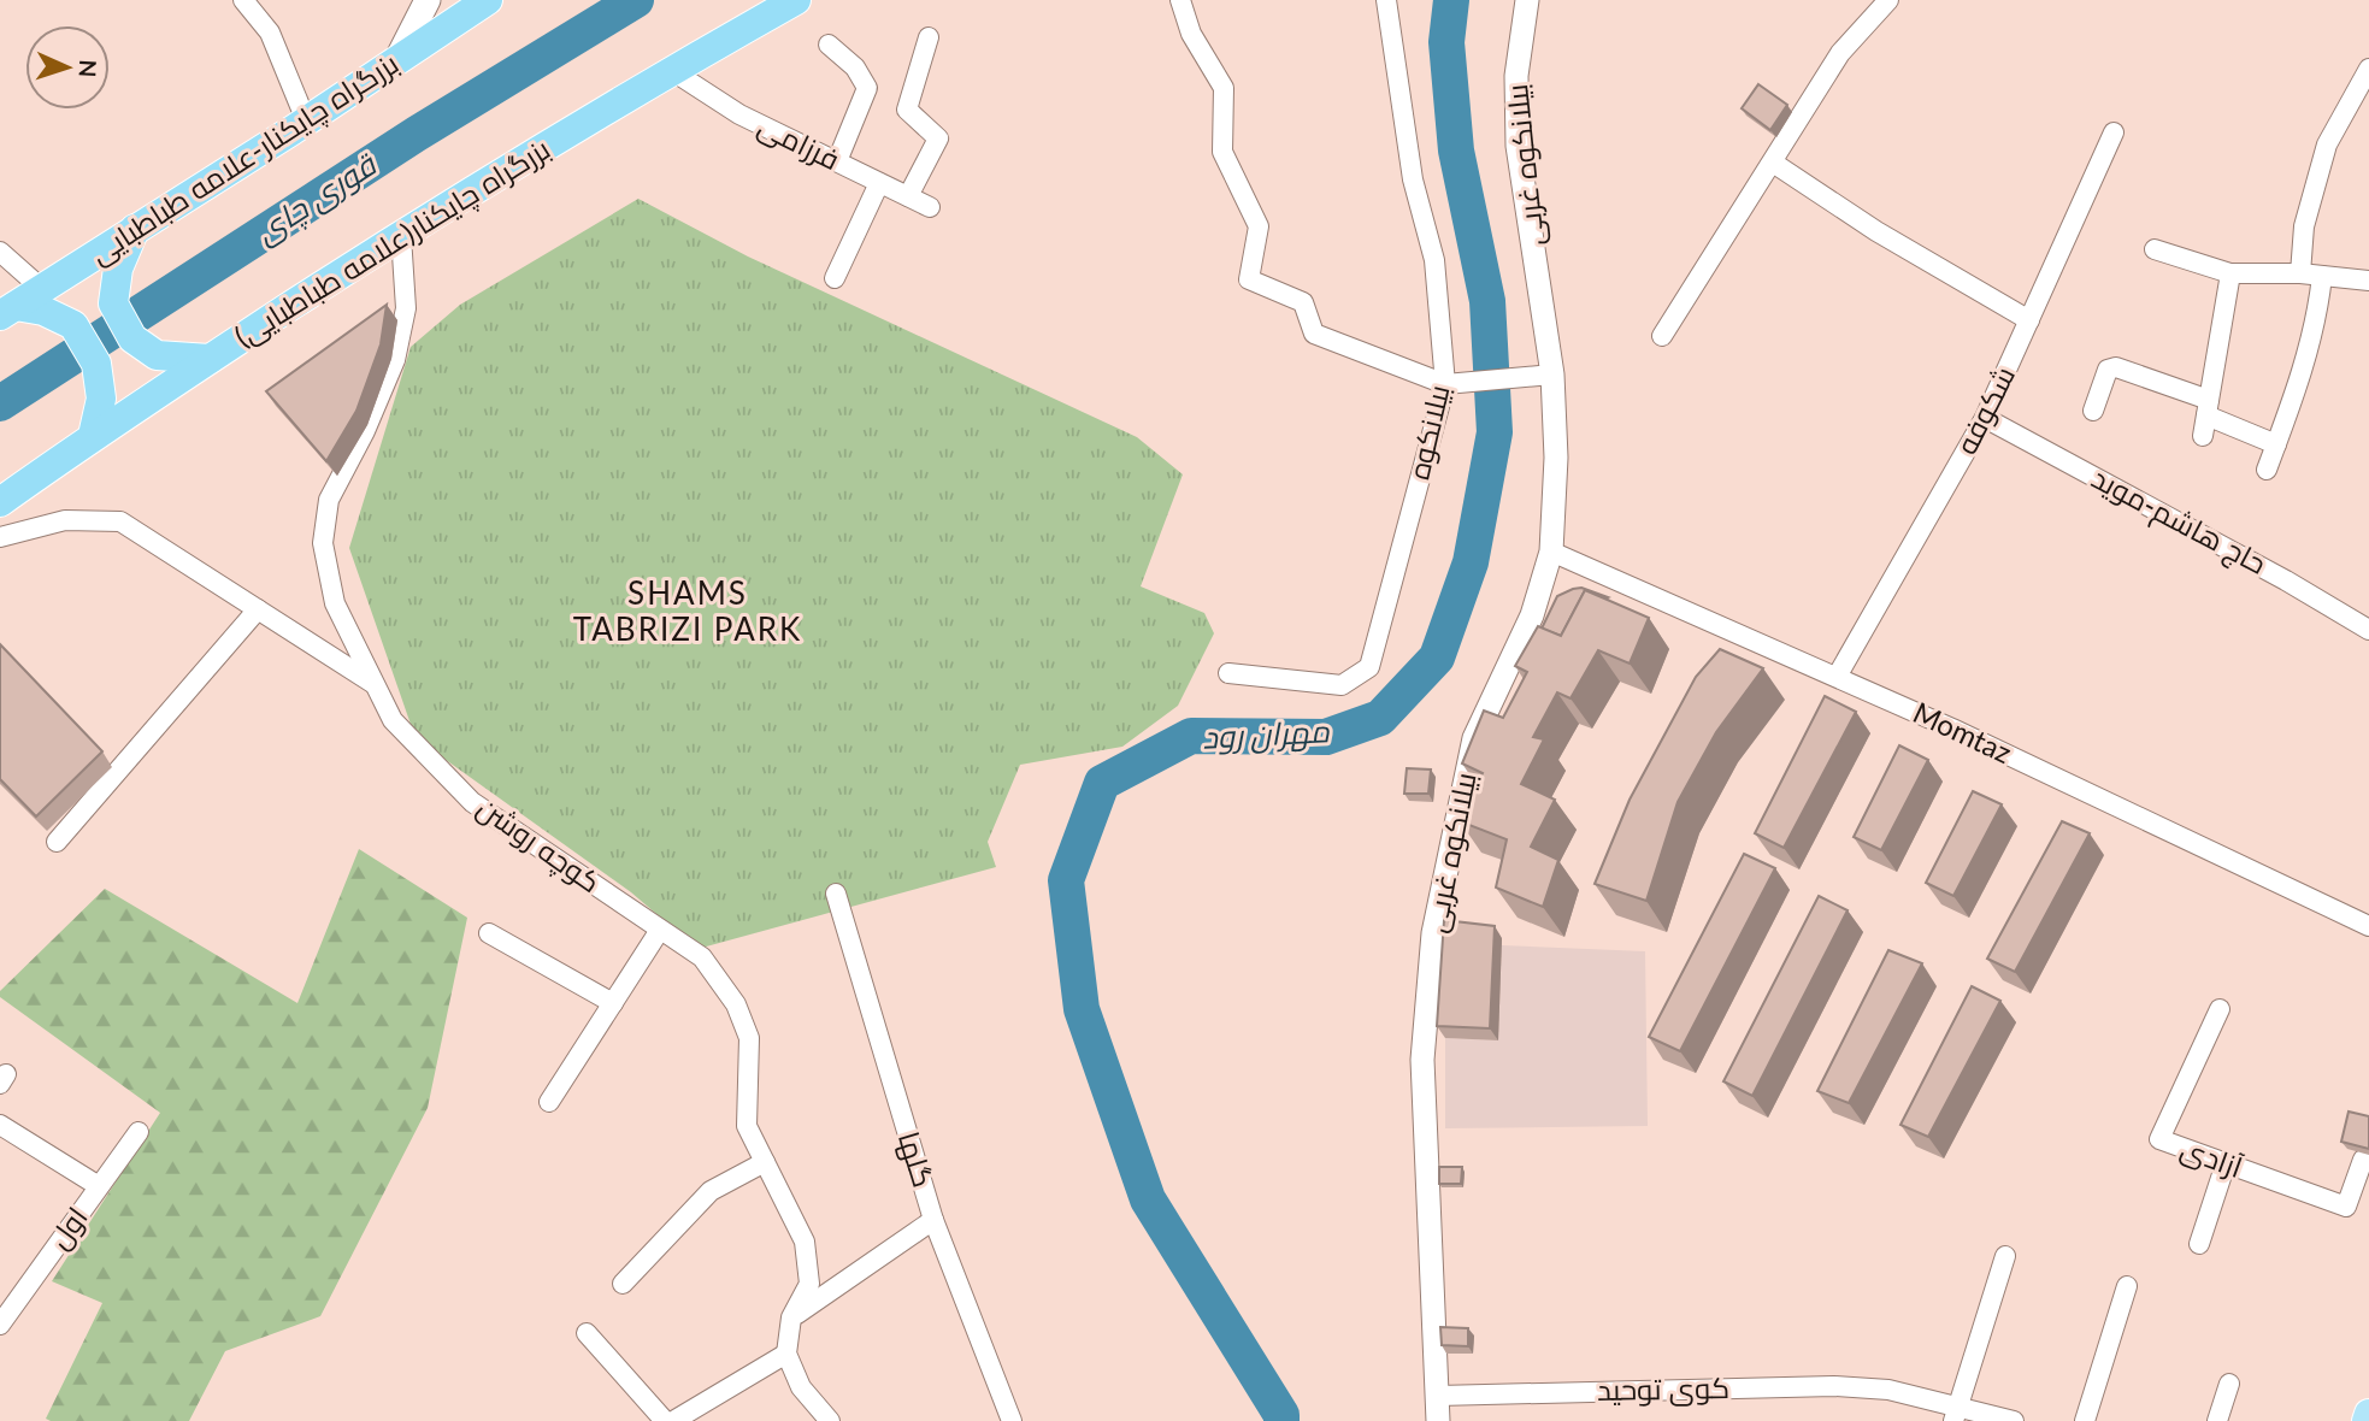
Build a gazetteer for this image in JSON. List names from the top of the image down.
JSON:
{
  "streets": {
    "highway": ["بزرگراه چایکنار-علامه طباطبایی", "بزرگراه چایکنار(علامه طباطبایی)"],
    "street": [
      "فرزامی",
      "بیلانکوه غربی",
      "شکوفه",
      "بیلانکوه",
      "حاج هاشم-موید",
      "Momtaz",
      "کوچه روشن",
      "آزادی",
      "گلها",
      "اول",
      "کوی توحید"
    ]
  },
  "crossings": [
    ["فرزامی", "بزرگراه چایکنار(علامه طباطبایی)"],
    ["بیلانکوه غربی", "Momtaz"],
    ["بیلانکوه غربی", "کوی توحید"],
    ["بزرگراه چایکنار(علامه طباطبایی)", "کوچه روشن"],
    ["شکوفه", "حاج هاشم-موید"],
    ["شکوفه", "Momtaz"]
  ],
  "districts": ["SHAMS TABRIZI PARK"],
  "water": ["قوری چای", "مهران رود"],
  "north": "right"
}
